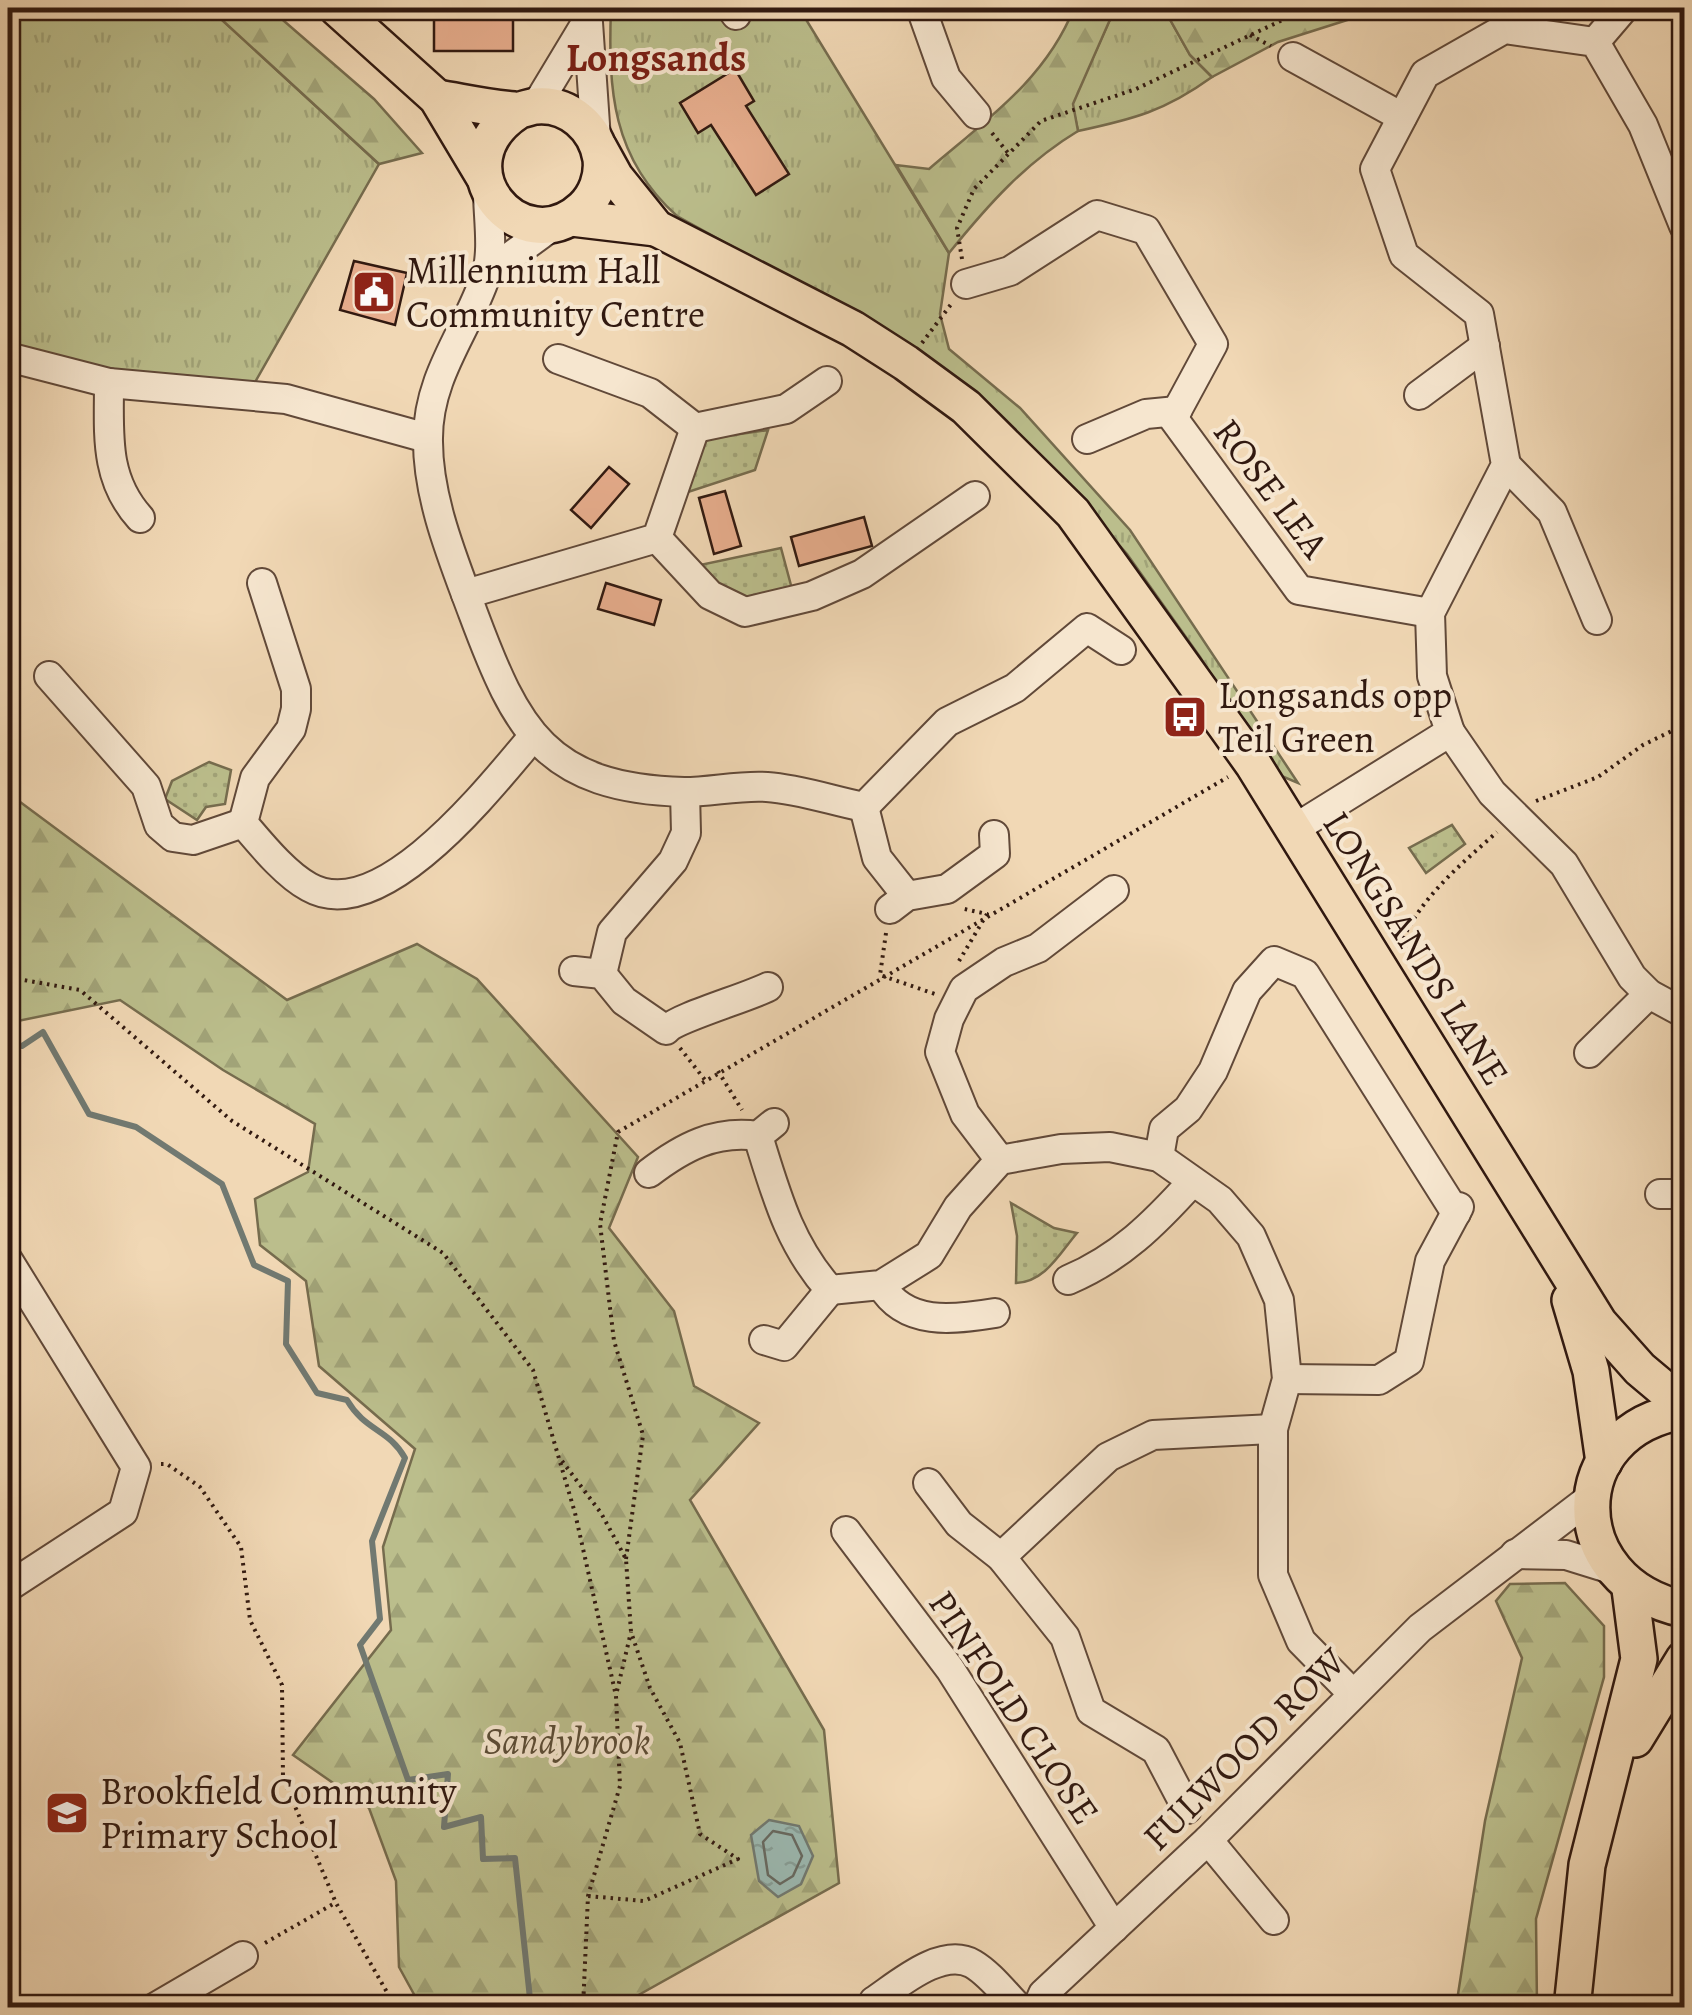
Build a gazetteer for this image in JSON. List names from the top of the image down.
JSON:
{
  "streets": {
    "main road": ["LONGSANDS LANE"],
    "street": ["ROSE LEA", "PINFOLD CLOSE", "FULWOOD ROW"]
  },
  "crossings": [
    ["PINFOLD CLOSE", "FULWOOD ROW"]
  ],
  "districts": ["Longsands"],
  "parks": ["Sandybrook"],
  "places": {
    "public building": ["Millennium Hall Community Centre"],
    "bus stop": ["Longsands opp Teil Green"],
    "school or university": ["Brookfield Community Primary School"]
  }
}
